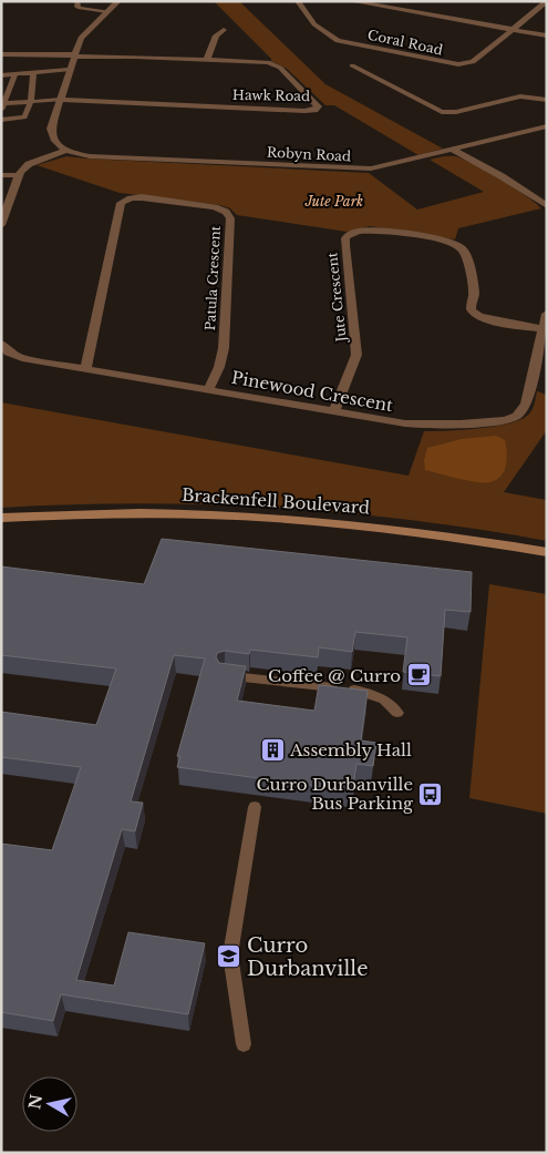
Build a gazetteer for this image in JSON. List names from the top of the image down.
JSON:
{
  "streets": {
    "street": [
      "Coral Road",
      "Hawk Road",
      "Robyn Road",
      "Patula Crescent",
      "Jute Crescent",
      "Pinewood Crescent",
      "Brackenfell Boulevard"
    ]
  },
  "crossings": [
    ["Patula Crescent", "Pinewood Crescent"],
    ["Jute Crescent", "Pinewood Crescent"]
  ],
  "parks": ["Jute Park"],
  "places": {
    "cafe": ["Coffee @ Curro"],
    "building": ["Assembly Hall"],
    "bus stop": ["Curro Durbanville Bus Parking"],
    "school or university": ["Curro Durbanville"]
  },
  "north": "left"
}
